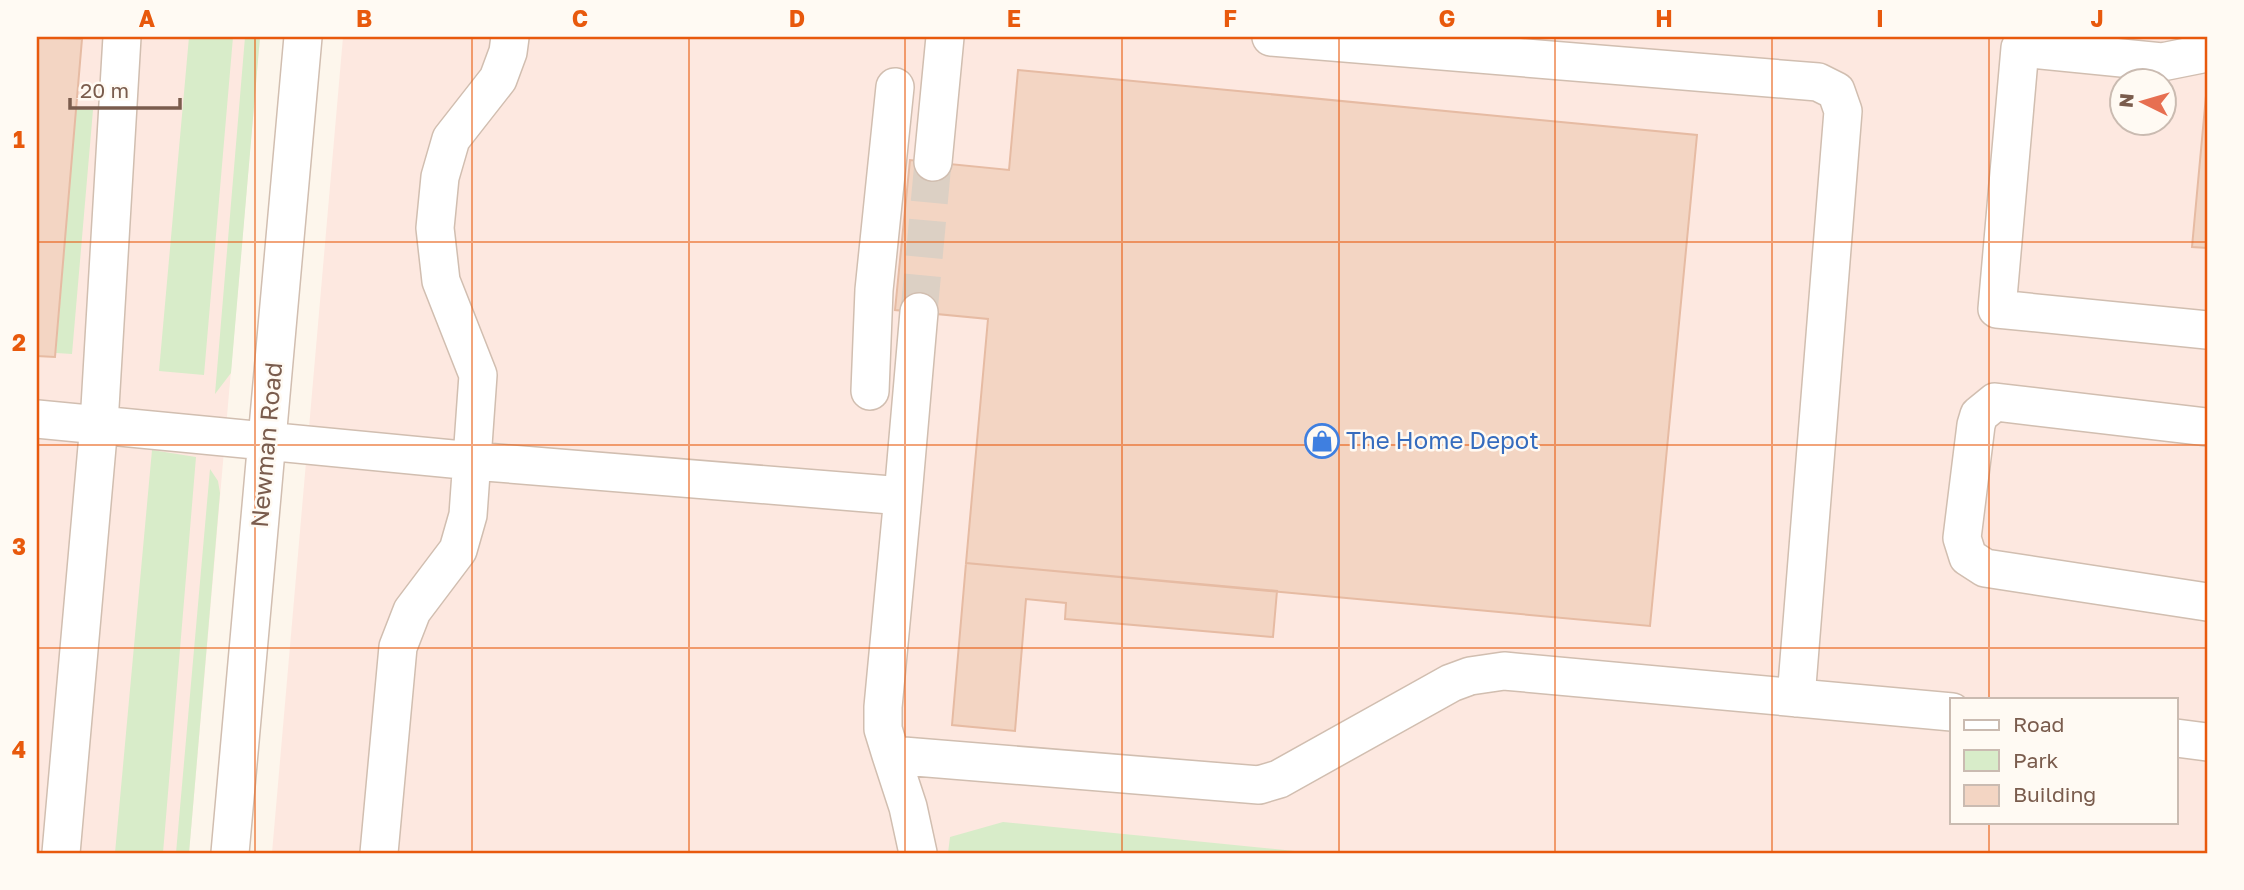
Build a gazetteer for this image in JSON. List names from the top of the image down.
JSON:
{
  "streets": {
    "street": ["Newman Road"]
  },
  "places": {
    "shop": ["The Home Depot"]
  },
  "legend": ["Road", "Park", "Building"],
  "scale_bar": "20 m",
  "north": "left",
  "grid": {
    "columns": [
      "A",
      "B",
      "C",
      "D",
      "E",
      "F",
      "G",
      "H",
      "I",
      "J"
    ],
    "rows": [
      "1",
      "2",
      "3",
      "4"
    ]
  }
}
